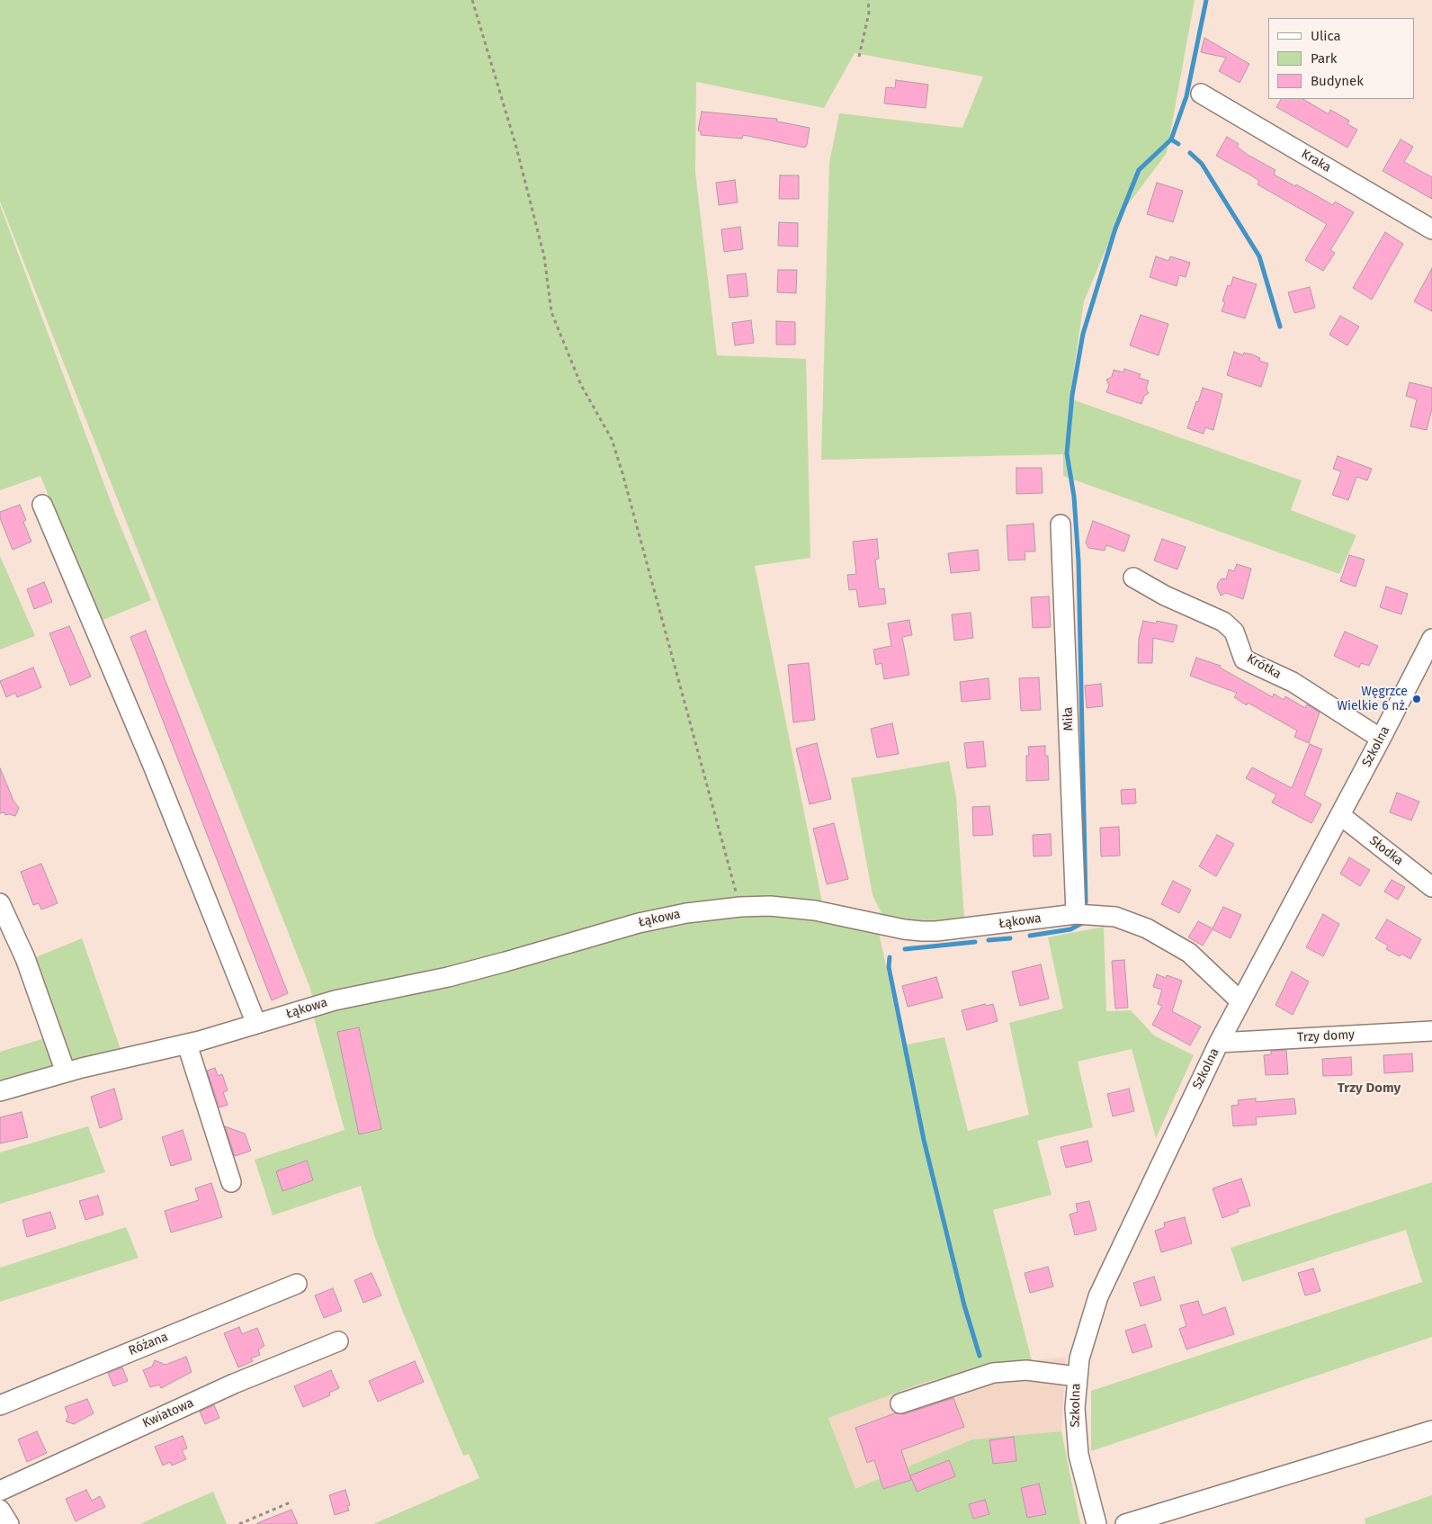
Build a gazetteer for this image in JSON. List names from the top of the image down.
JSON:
{
  "streets": {
    "street": [
      "Kraka",
      "Krótka",
      "Miła",
      "Szkolna",
      "Słodka",
      "Łąkowa",
      "Trzy domy",
      "Różana",
      "Kwiatowa"
    ]
  },
  "crossings": [
    ["Krótka", "Szkolna"],
    ["Miła", "Łąkowa"],
    ["Szkolna", "Słodka"],
    ["Szkolna", "Łąkowa"],
    ["Szkolna", "Trzy domy"]
  ],
  "districts": ["Trzy Domy"],
  "places": ["Węgrzce Wielkie 6 nż."],
  "legend": ["Ulica", "Park", "Budynek"]
}
